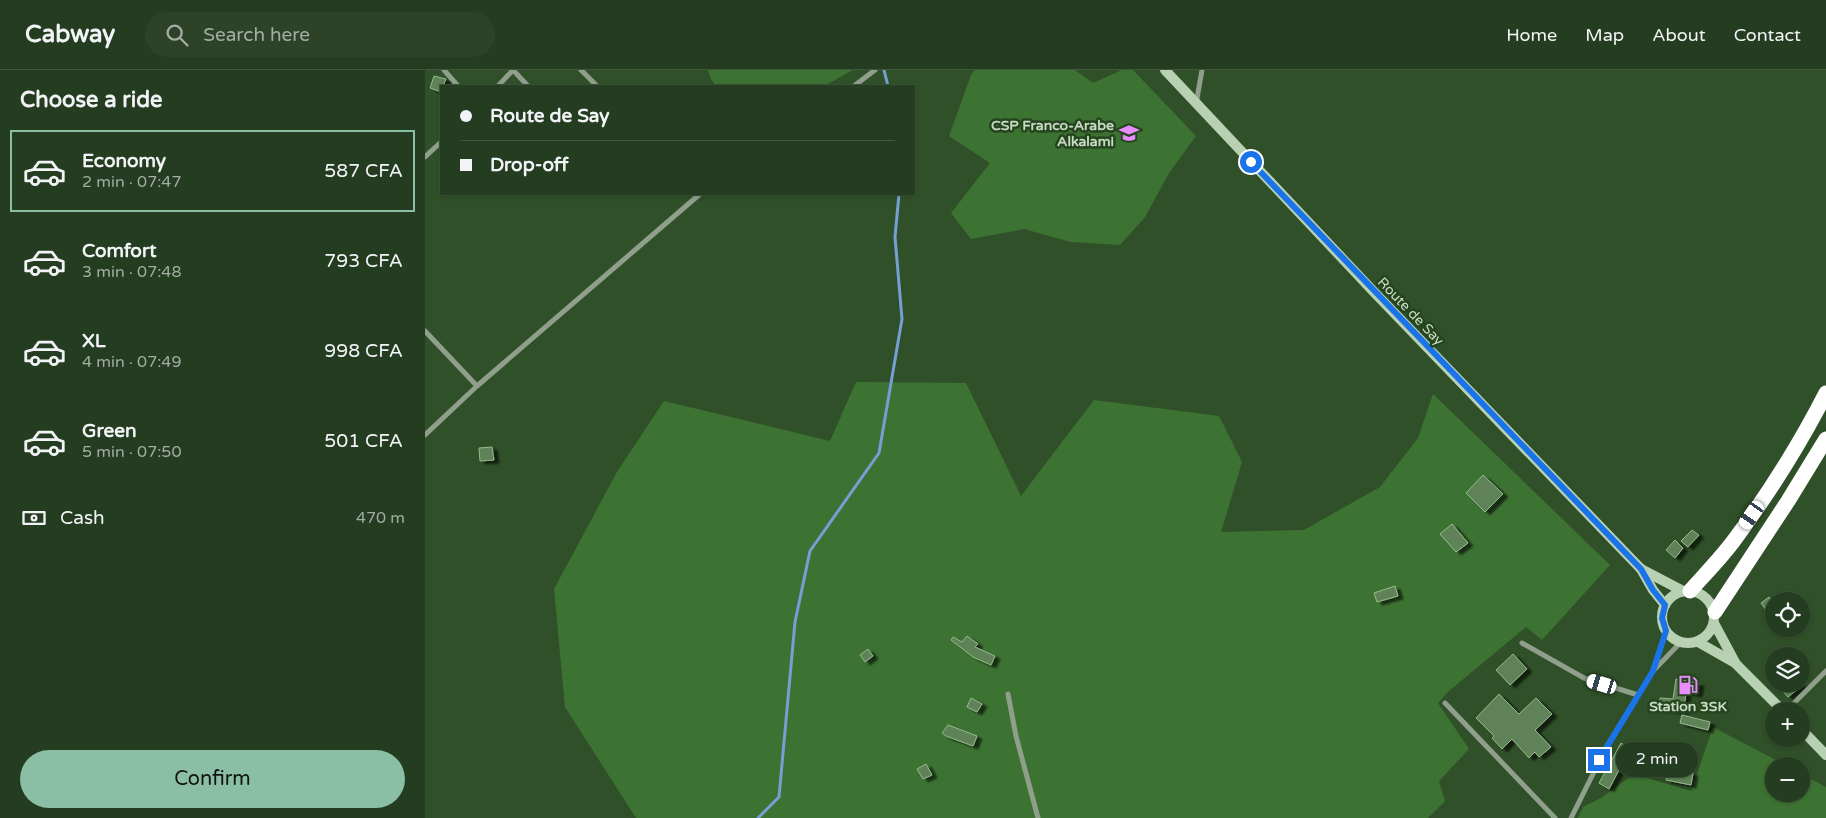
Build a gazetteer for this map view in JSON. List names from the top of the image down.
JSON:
{
  "streets": {
    "main road": ["Route de Say"]
  },
  "places": {
    "school or university": ["CSP Franco-Arabe Alkalami"],
    "fuel station": ["Station 3SK"]
  },
  "page": {
    "header": "Cabway",
    "search": "Search here",
    "nav": [
      "Home",
      "Map",
      "About",
      "Contact"
    ],
    "heading": "Choose a ride",
    "banner": ["Route de Say", "Drop-off"],
    "list": [
      {
        "name": "Economy",
        "note": "2 min · 07:47",
        "value": "587 CFA"
      },
      {
        "name": "Comfort",
        "note": "3 min · 07:48",
        "value": "793 CFA"
      },
      {
        "name": "XL",
        "note": "4 min · 07:49",
        "value": "998 CFA"
      },
      {
        "name": "Green",
        "note": "5 min · 07:50",
        "value": "501 CFA"
      }
    ],
    "pay": ["Cash", "470 m"],
    "map_buttons": ["+", "−"],
    "buttons": "Confirm",
    "bubble": "2 min"
  }
}
